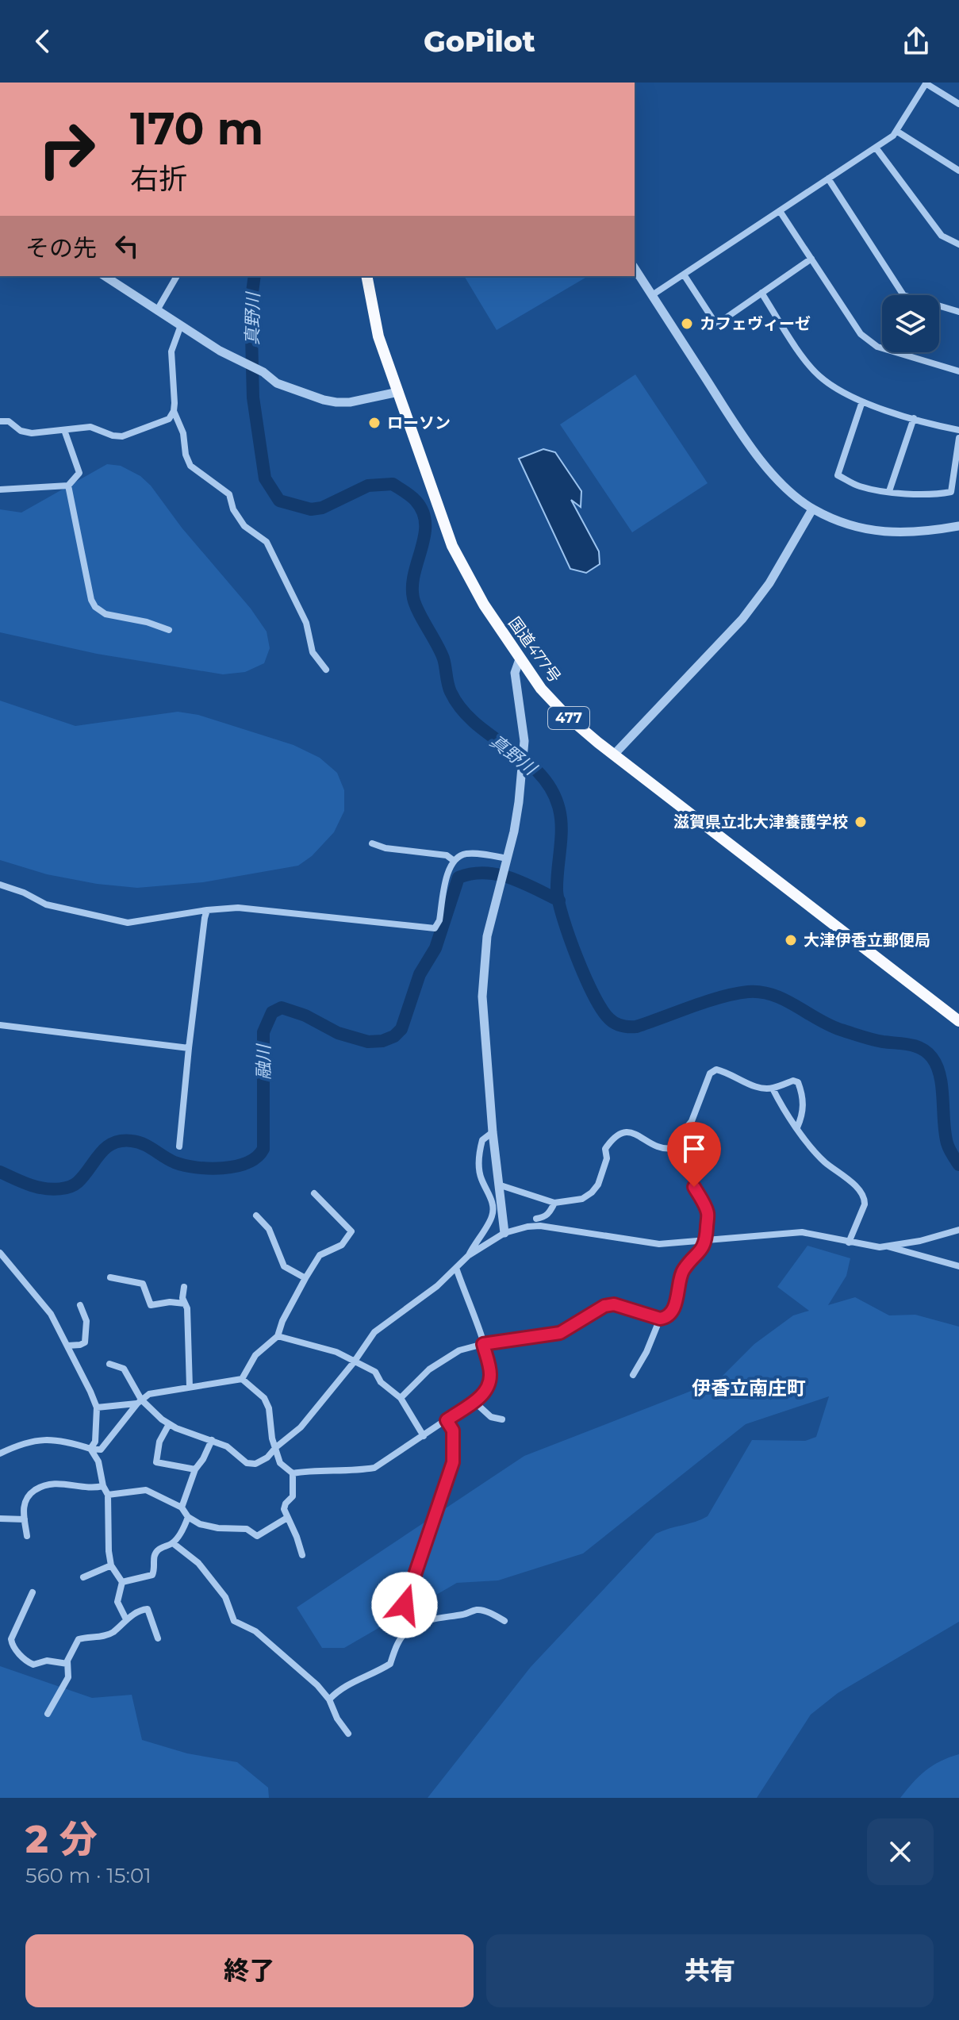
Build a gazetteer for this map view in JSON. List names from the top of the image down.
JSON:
{
  "streets": {
    "highway": ["国道477号", "477"]
  },
  "districts": ["伊香立南庄町"],
  "water": ["真野川", "融川"],
  "places": [
    "カフェヴィーゼ",
    "ローソン",
    "滋賀県立北大津養護学校",
    "大津伊香立郵便局"
  ],
  "page": {
    "header": "GoPilot",
    "turn": ["170 m", "右折"],
    "then": "その先",
    "heading": ["2 分", "560 m · 15:01"],
    "buttons": ["終了", "共有"]
  }
}
